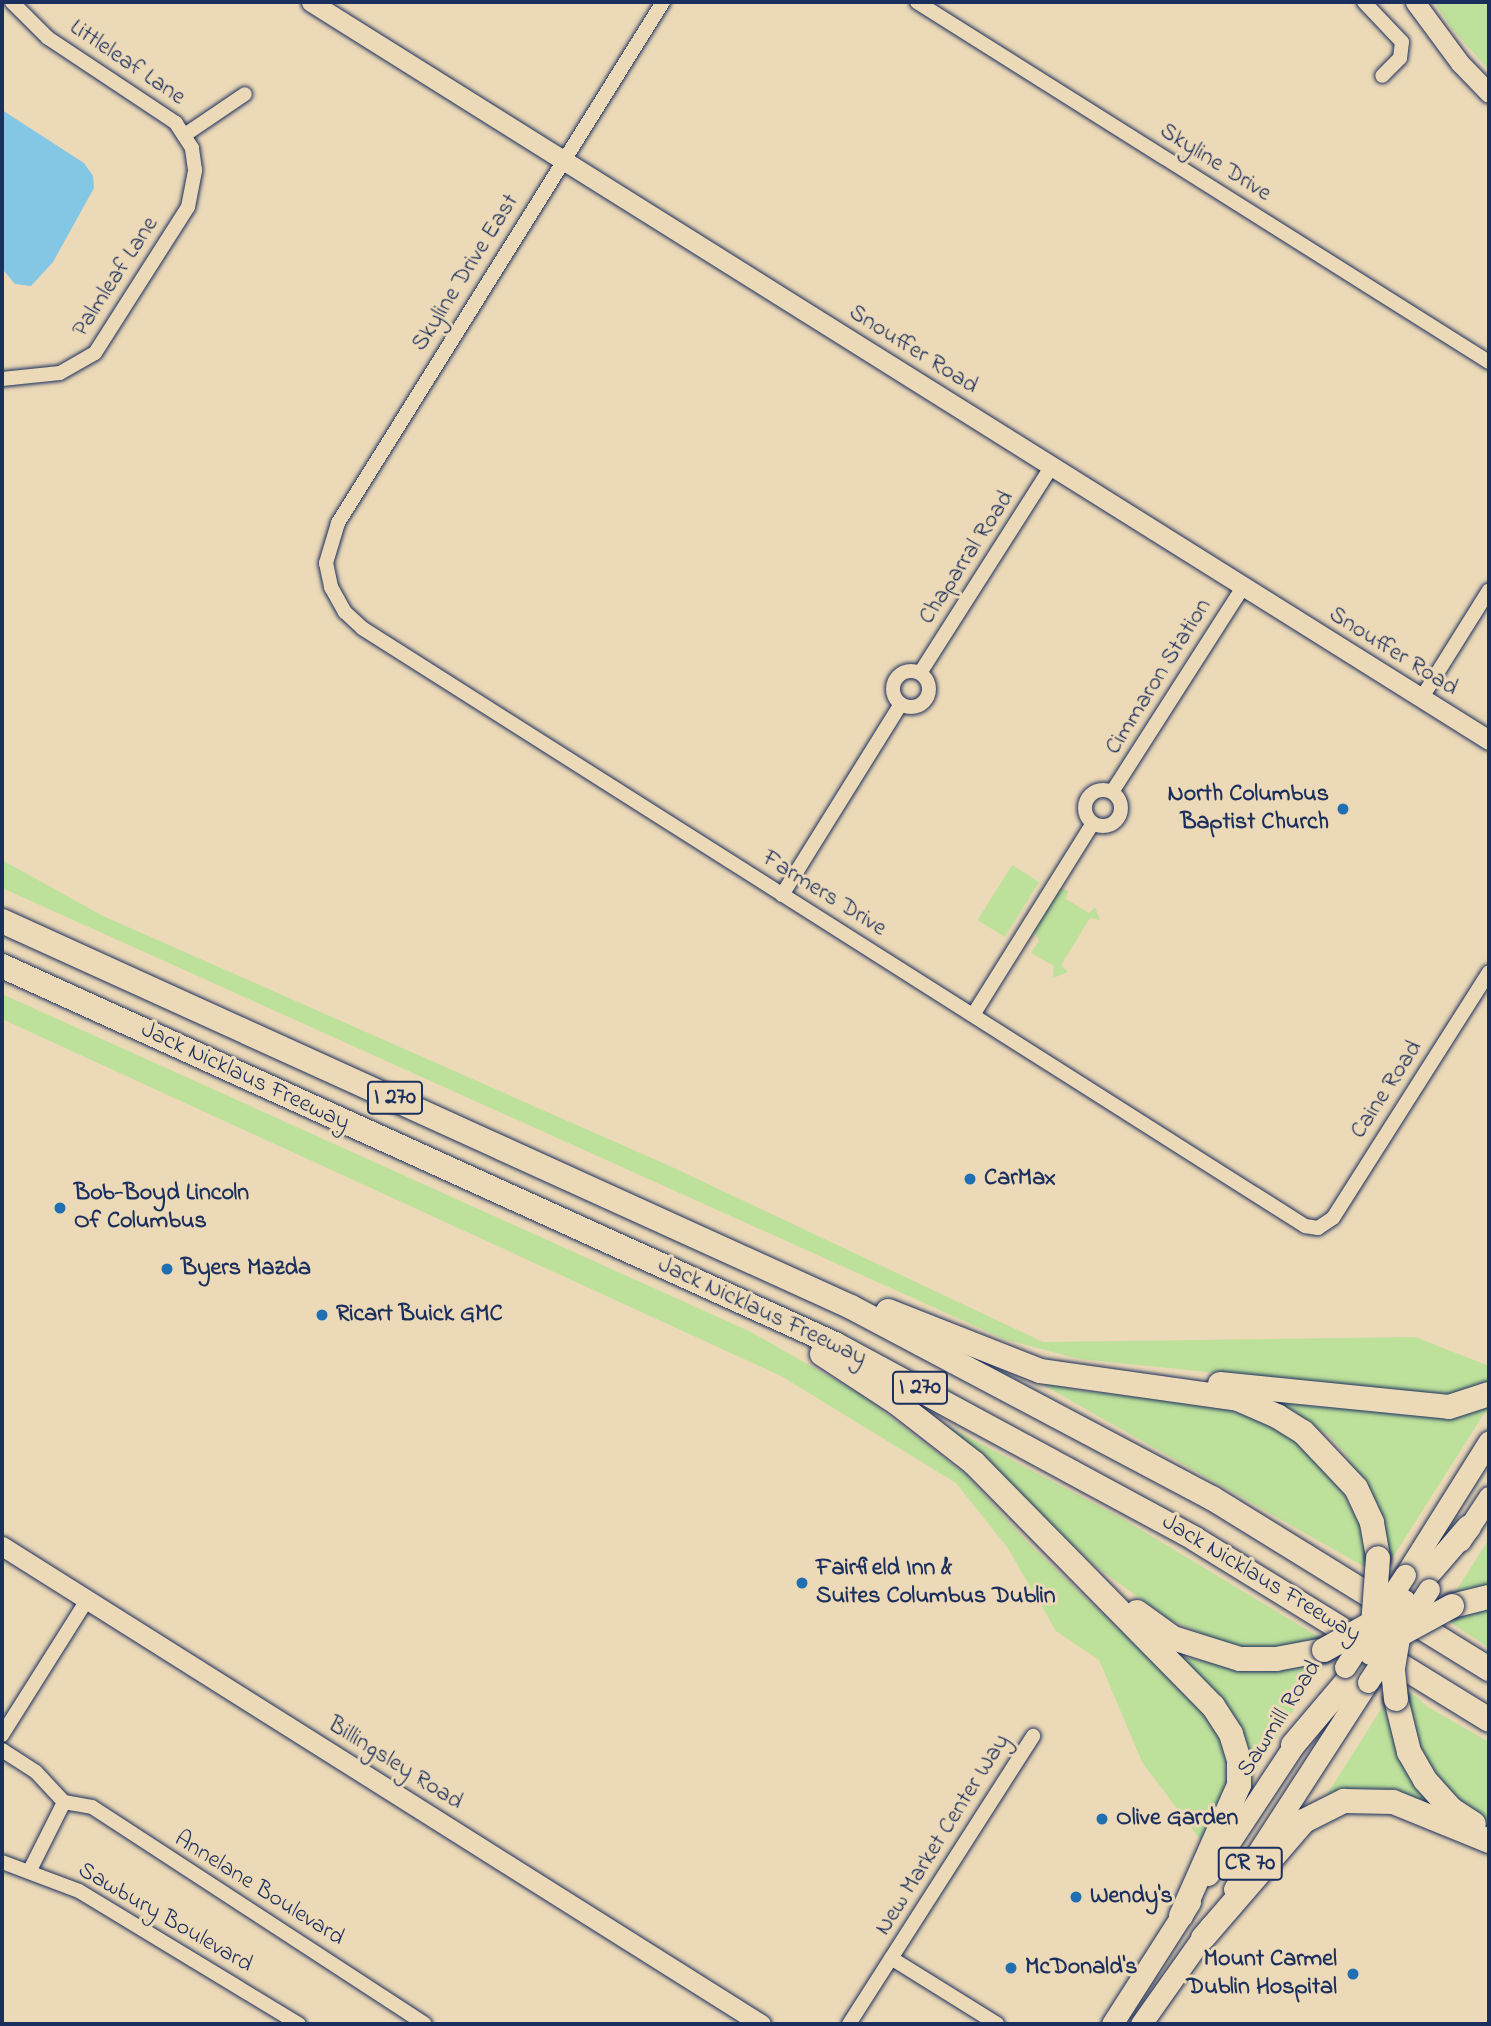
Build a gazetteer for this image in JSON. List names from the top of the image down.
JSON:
{
  "streets": {
    "highway": ["Jack Nicklaus Freeway", "I 270"],
    "main road": [
      "Snouffer Road",
      "Sawmill Road",
      "Billingsley Road",
      "CR 70"
    ],
    "street": [
      "Littleleaf Lane",
      "Skyline Drive",
      "Skyline Drive East",
      "Palmleaf Lane",
      "Chaparral Road",
      "Cimmaron Station",
      "Farmers Drive",
      "Caine Road",
      "New Market Center Way",
      "Annelane Boulevard",
      "Sawbury Boulevard"
    ]
  },
  "crossings": [
    ["Littleleaf Lane", "Palmleaf Lane"],
    ["Skyline Drive East", "Snouffer Road"],
    ["Skyline Drive East", "Farmers Drive"],
    ["Snouffer Road", "Chaparral Road"],
    ["Snouffer Road", "Cimmaron Station"],
    ["Farmers Drive", "Caine Road"]
  ],
  "places": [
    "North Columbus Baptist Church",
    "CarMax",
    "Bob-Boyd Lincoln Of Columbus",
    "Byers Mazda",
    "Ricart Buick GMC",
    "Fairfield Inn & Suites Columbus Dublin",
    "Olive Garden",
    "Wendy's",
    "McDonald's",
    "Mount Carmel Dublin Hospital"
  ]
}
